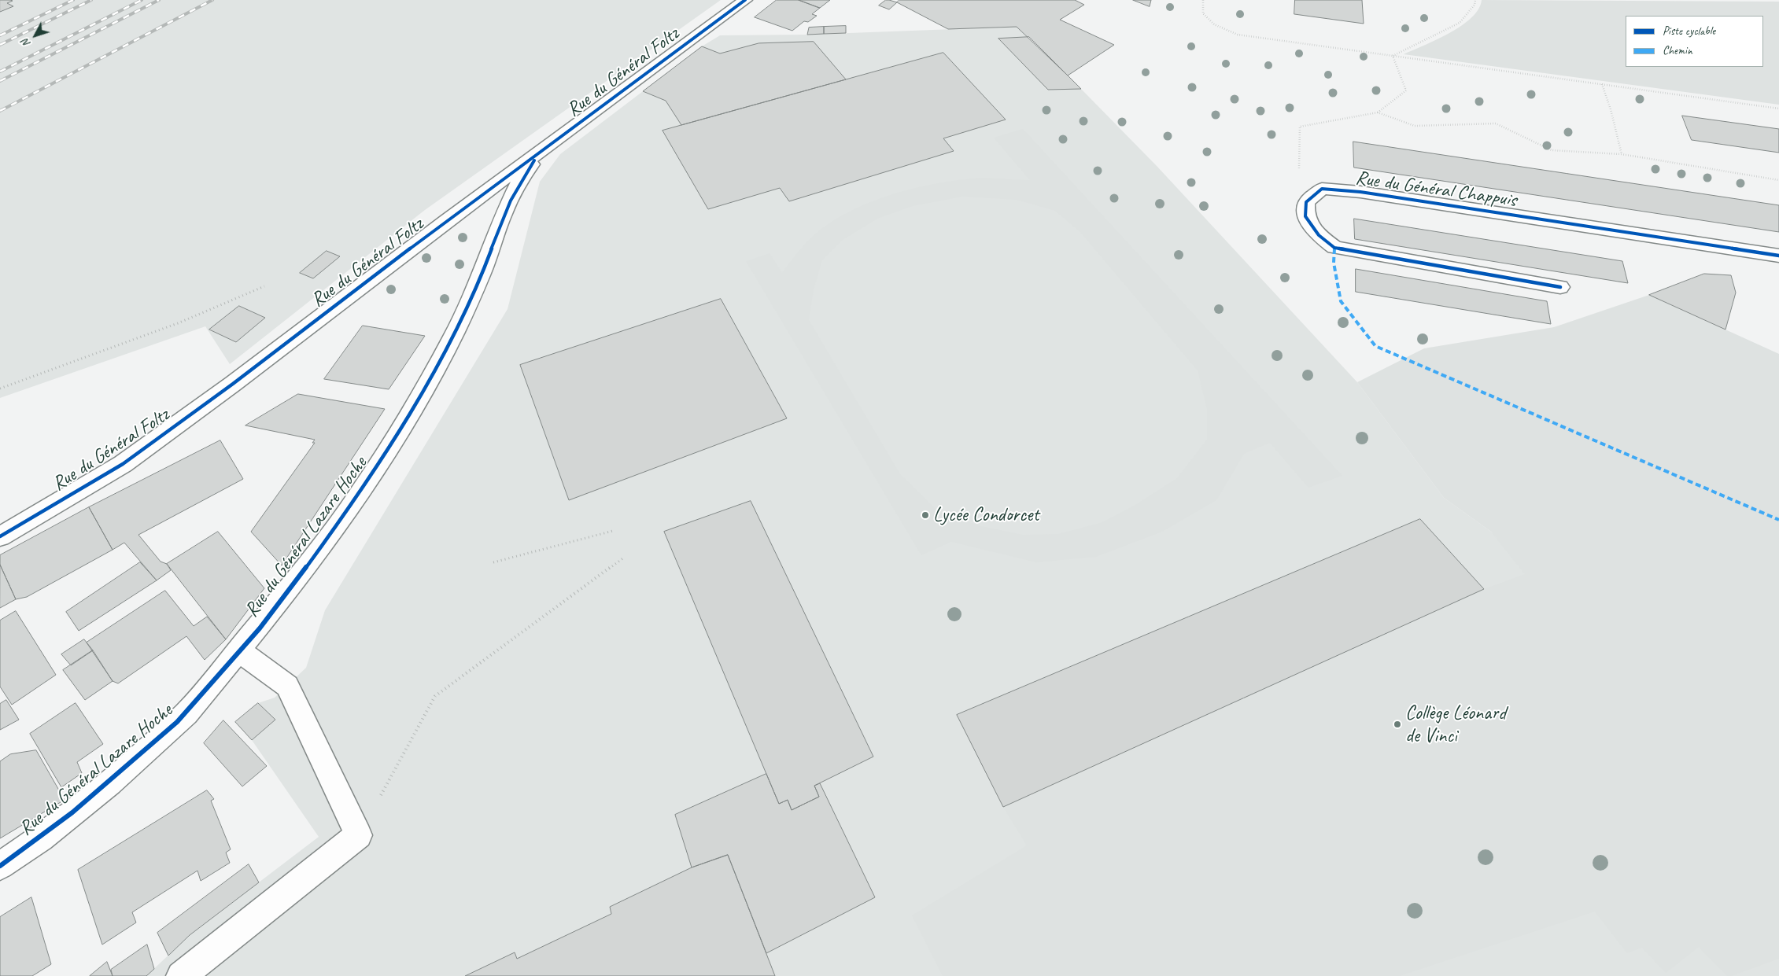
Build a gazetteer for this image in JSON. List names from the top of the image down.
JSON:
{
  "streets": {
    "street": ["Rue du Général Foltz", "Rue du Général Chappuis", "Rue du Général Lazare Hoche"]
  },
  "crossings": [
    ["Rue du Général Foltz", "Rue du Général Lazare Hoche"]
  ],
  "places": ["Lycée Condorcet", "Collège Léonard de Vinci"],
  "legend": ["Piste cyclable", "Chemin"],
  "north": "bottom left"
}
